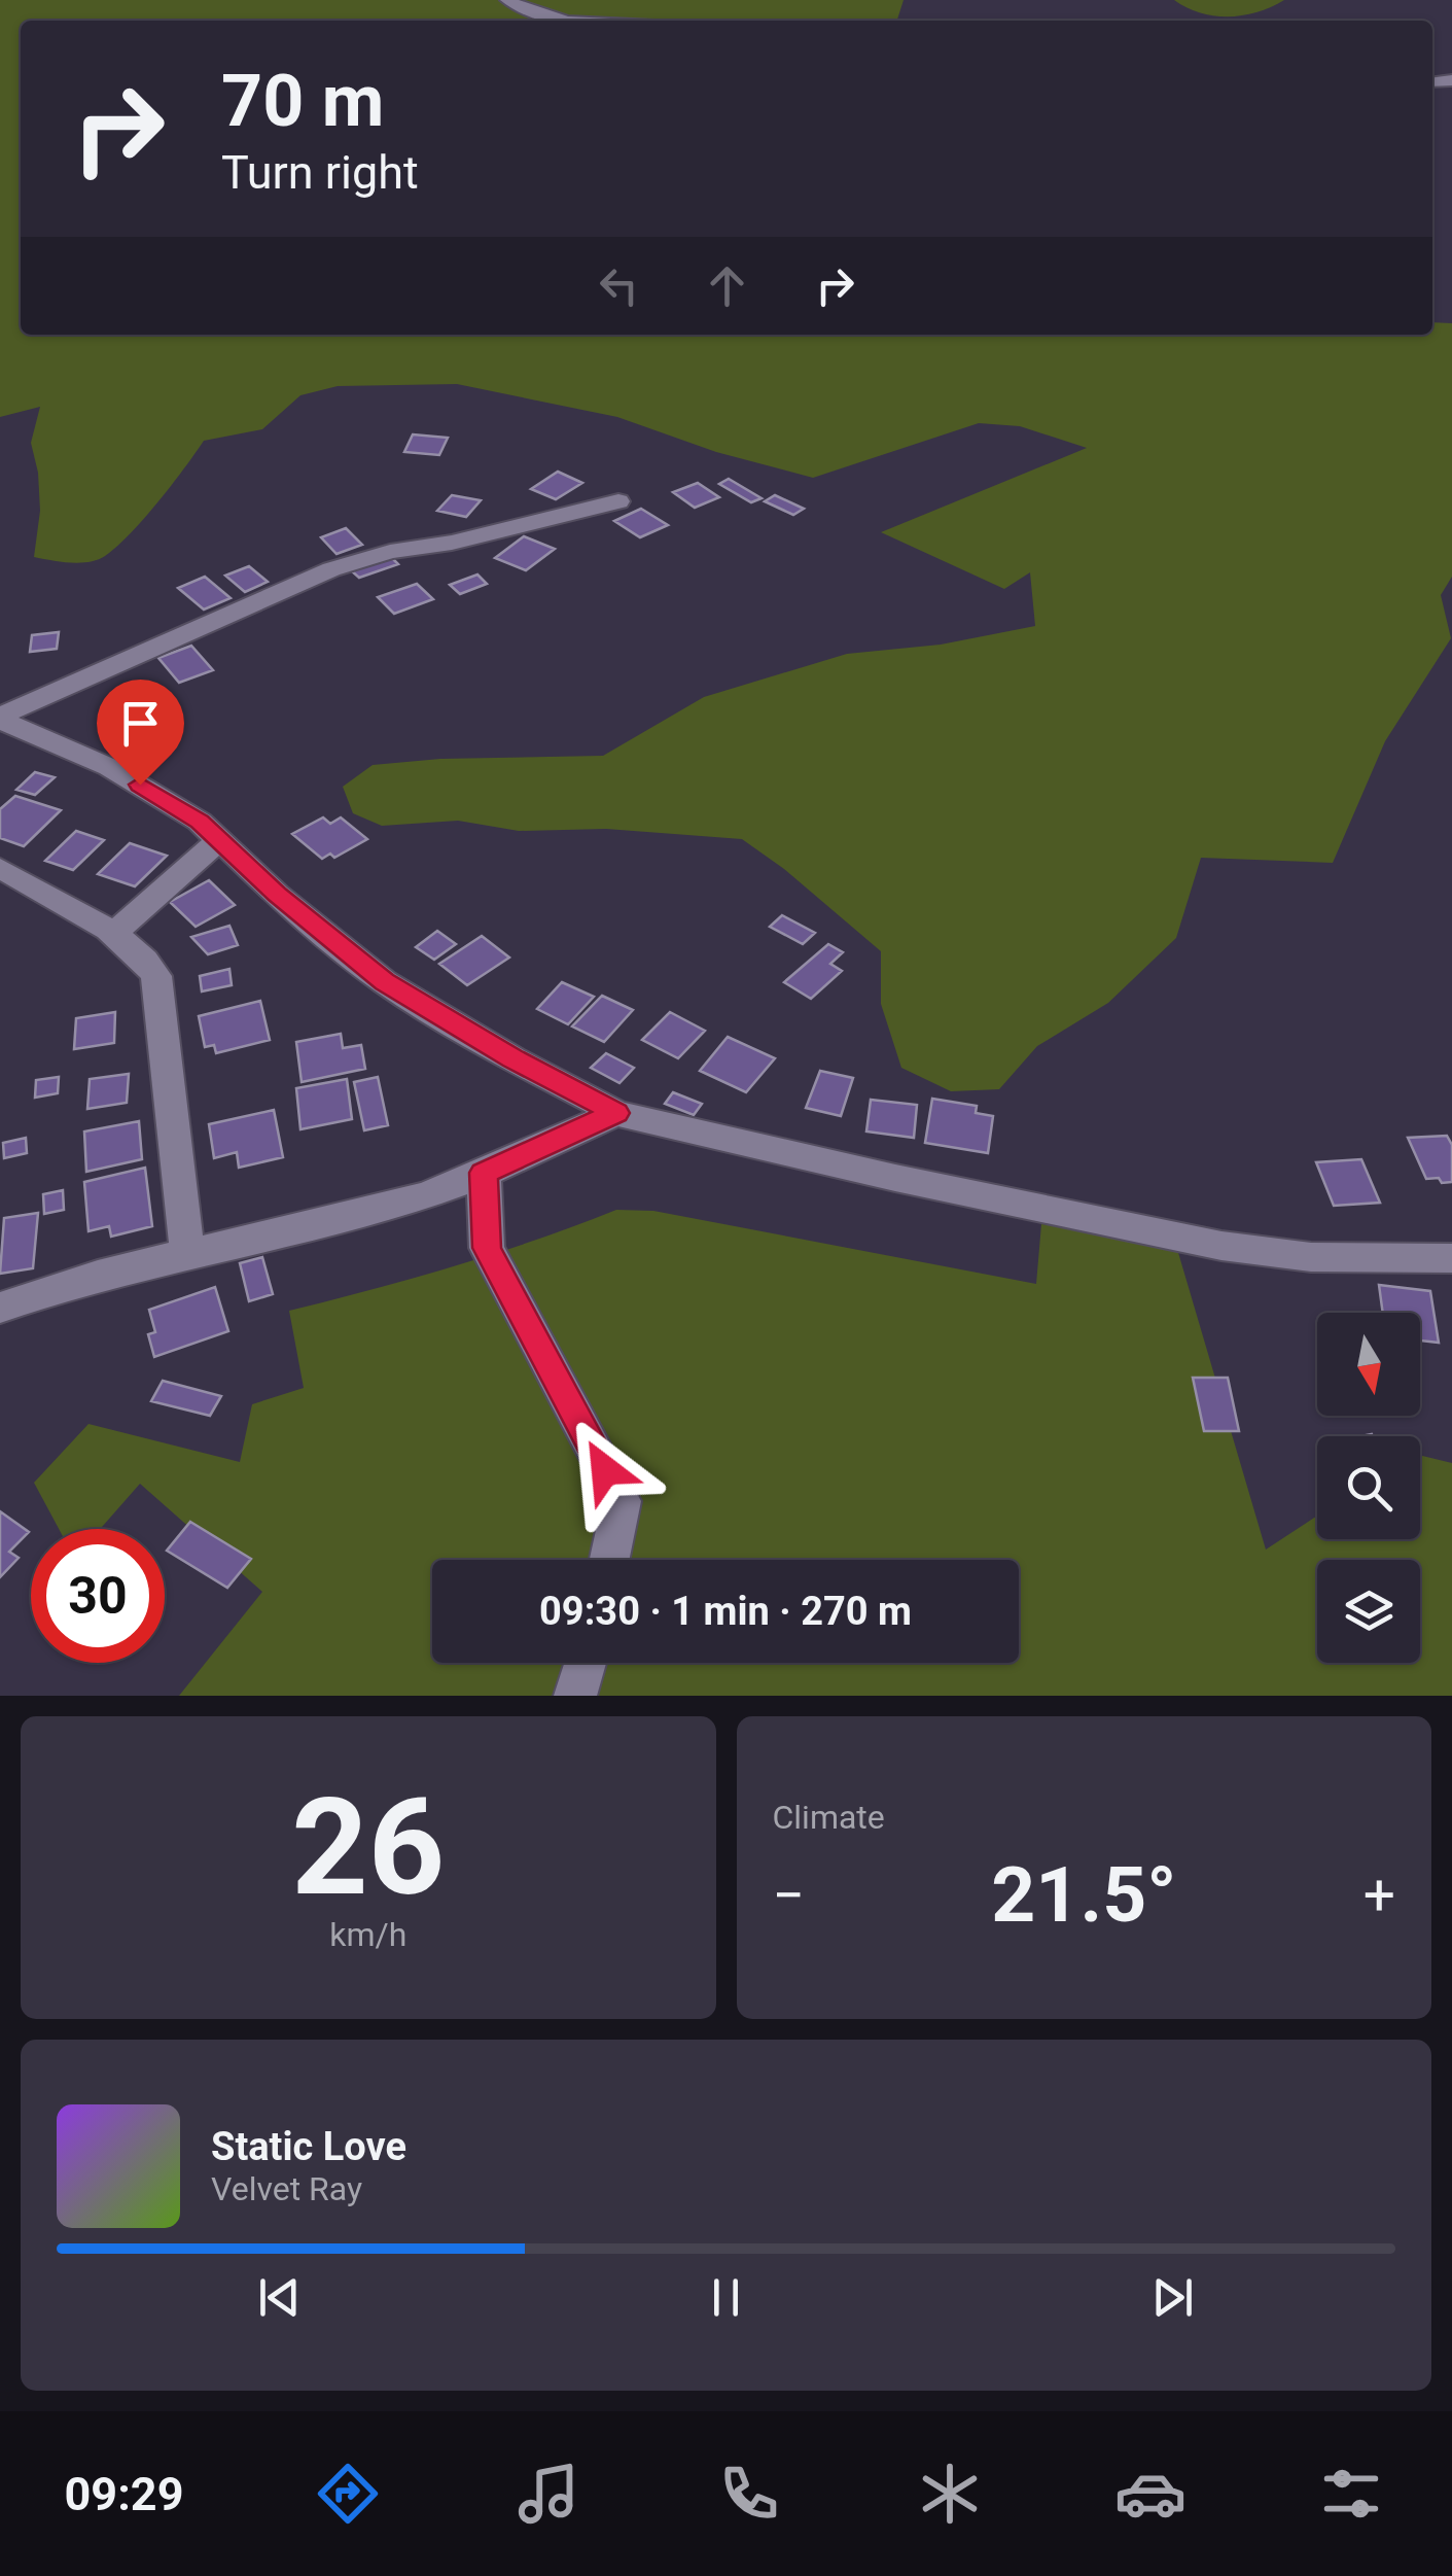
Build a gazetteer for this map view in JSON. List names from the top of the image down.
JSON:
{
  "north": "bottom",
  "page": {
    "turn": ["70 m", "Turn right"],
    "limit": "30",
    "trip": "09:30 · 1 min · 270 m",
    "tile": [
      ["26", "km/h"],
      "Climate"
    ],
    "heat": ["−", "21.5°", "+"],
    "song": ["Static Love", "Velvet Ray"],
    "tabs": "09:29"
  }
}
